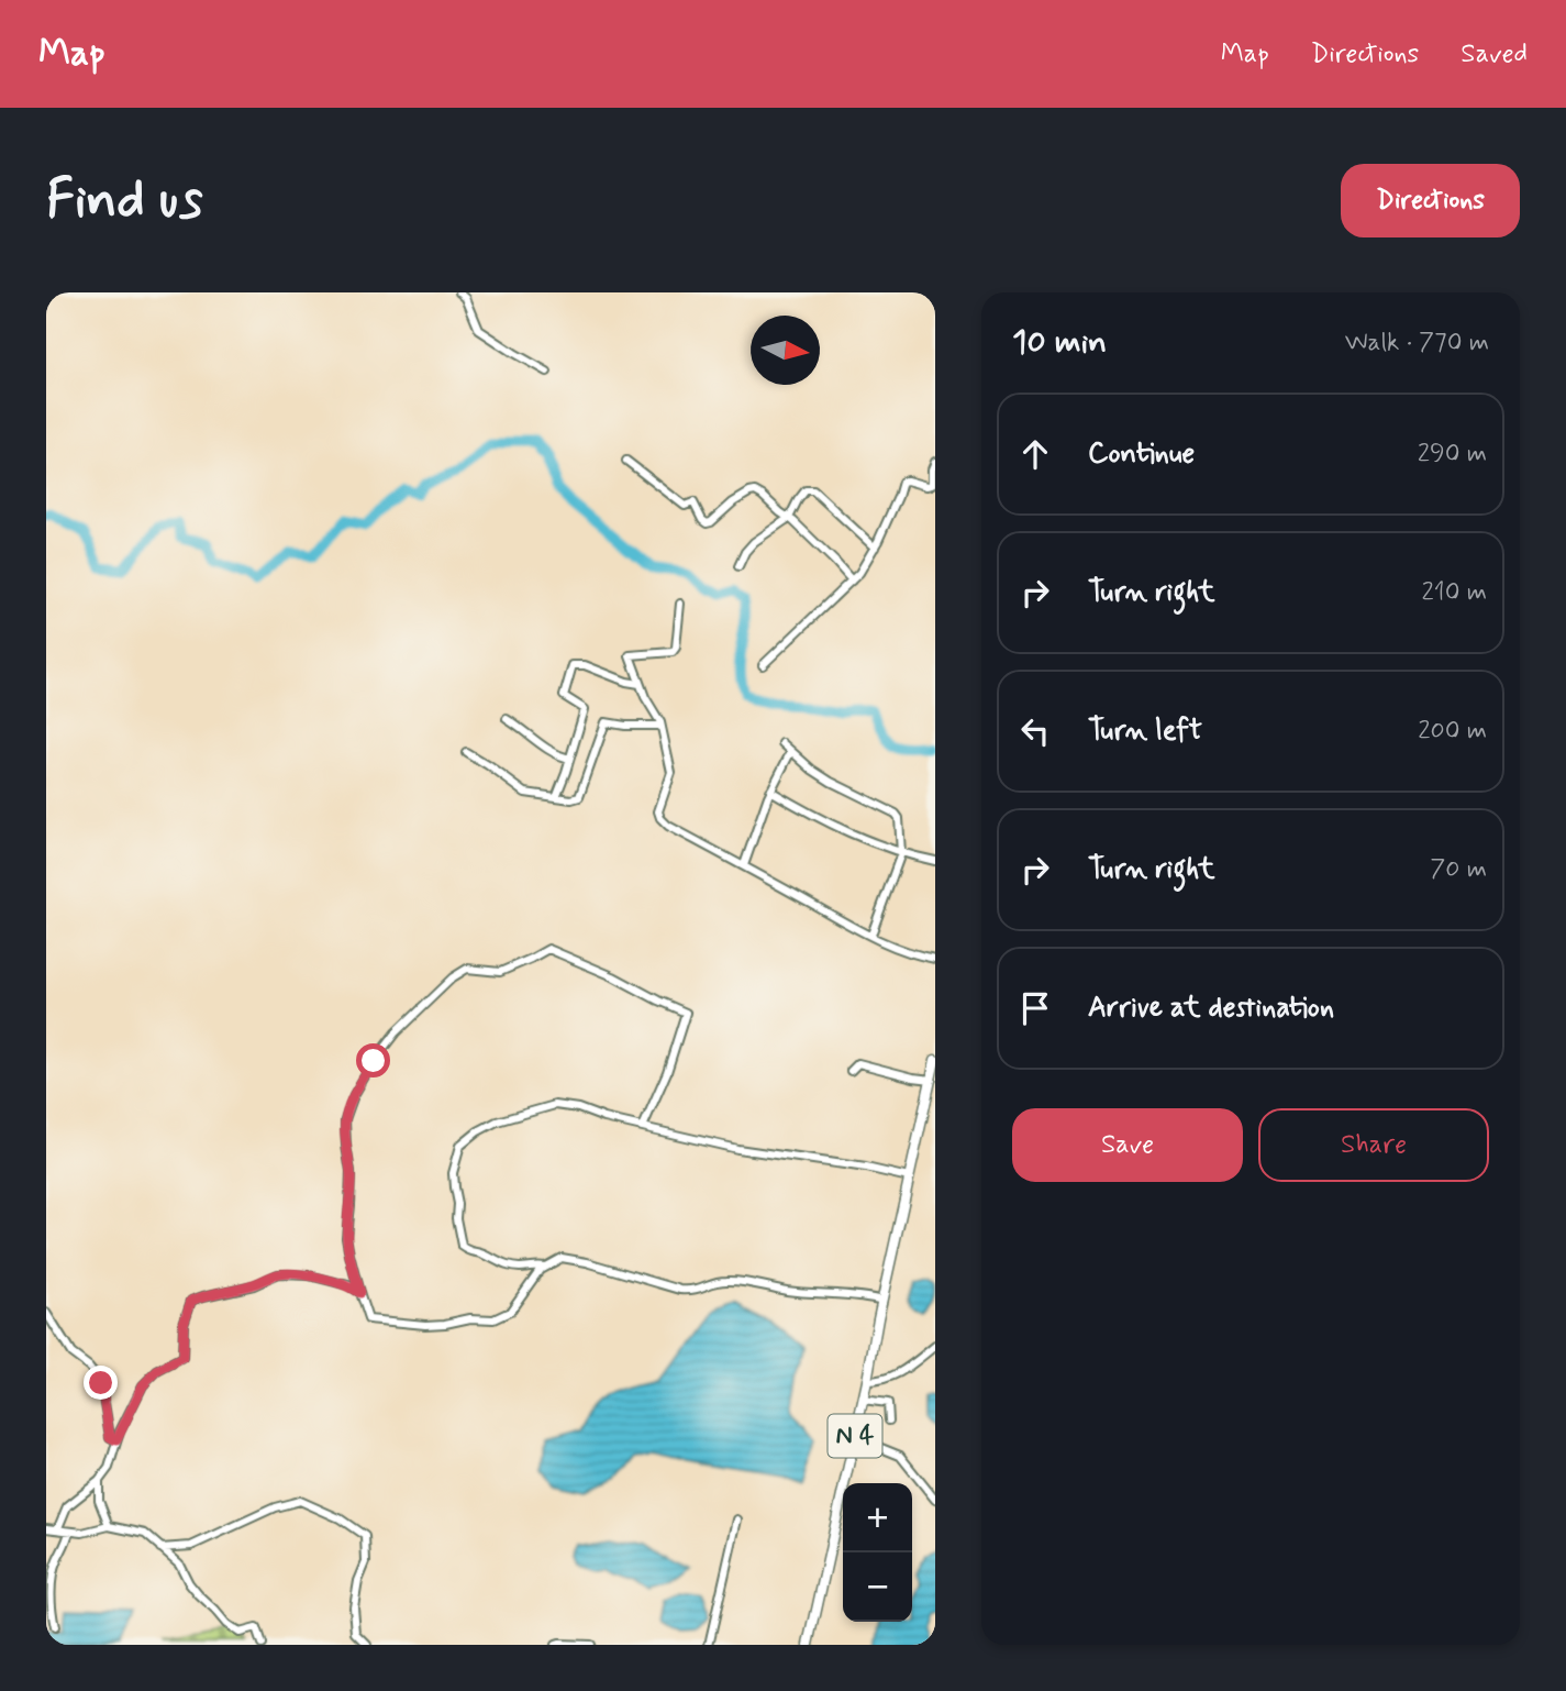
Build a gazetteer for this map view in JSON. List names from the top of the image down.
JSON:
{
  "streets": {
    "main road": ["N 4"]
  },
  "north": "right",
  "page": {
    "header": "Map",
    "nav": ["Map", "Directions", "Saved"],
    "buttons": [
      "Directions",
      ["Save", "Share"]
    ],
    "title": "Find us",
    "heading": ["10 min", "Walk · 770 m"],
    "list": [
      ["Continue", "290 m"],
      ["Turn right", "210 m"],
      ["Turn left", "200 m"],
      ["Turn right", "70 m"],
      "Arrive at destination"
    ],
    "map_buttons": ["+", "−"]
  }
}
